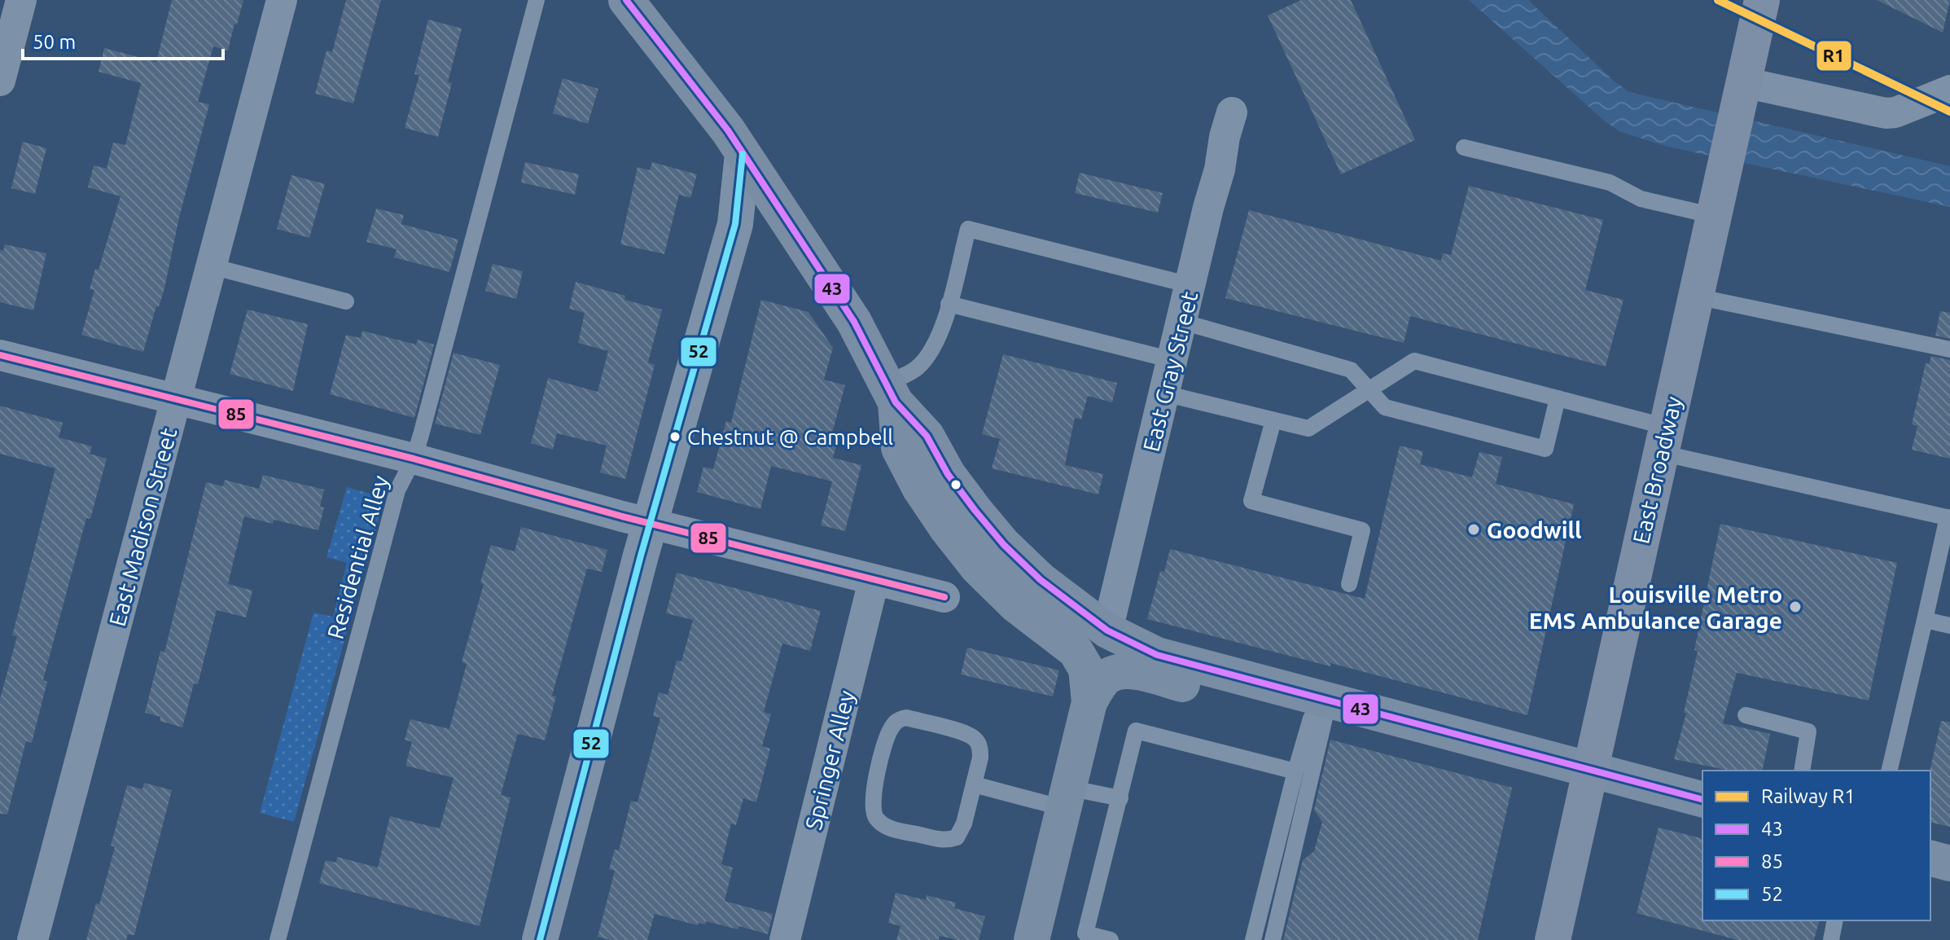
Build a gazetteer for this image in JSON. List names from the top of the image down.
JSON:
{
  "streets": {
    "main road": ["East Broadway"],
    "street": ["East Gray Street", "East Madison Street", "Springer Alley"],
    "lane": ["Residential Alley"]
  },
  "places": ["Chestnut @ Campbell", "Goodwill", "Louisville Metro EMS Ambulance Garage"],
  "lines": [
    "rail line R1",
    "transit line 43",
    "transit line 52",
    "transit line 85"
  ],
  "legend": [
    "Railway R1",
    "43",
    "85",
    "52"
  ],
  "scale_bar": "50 m"
}
